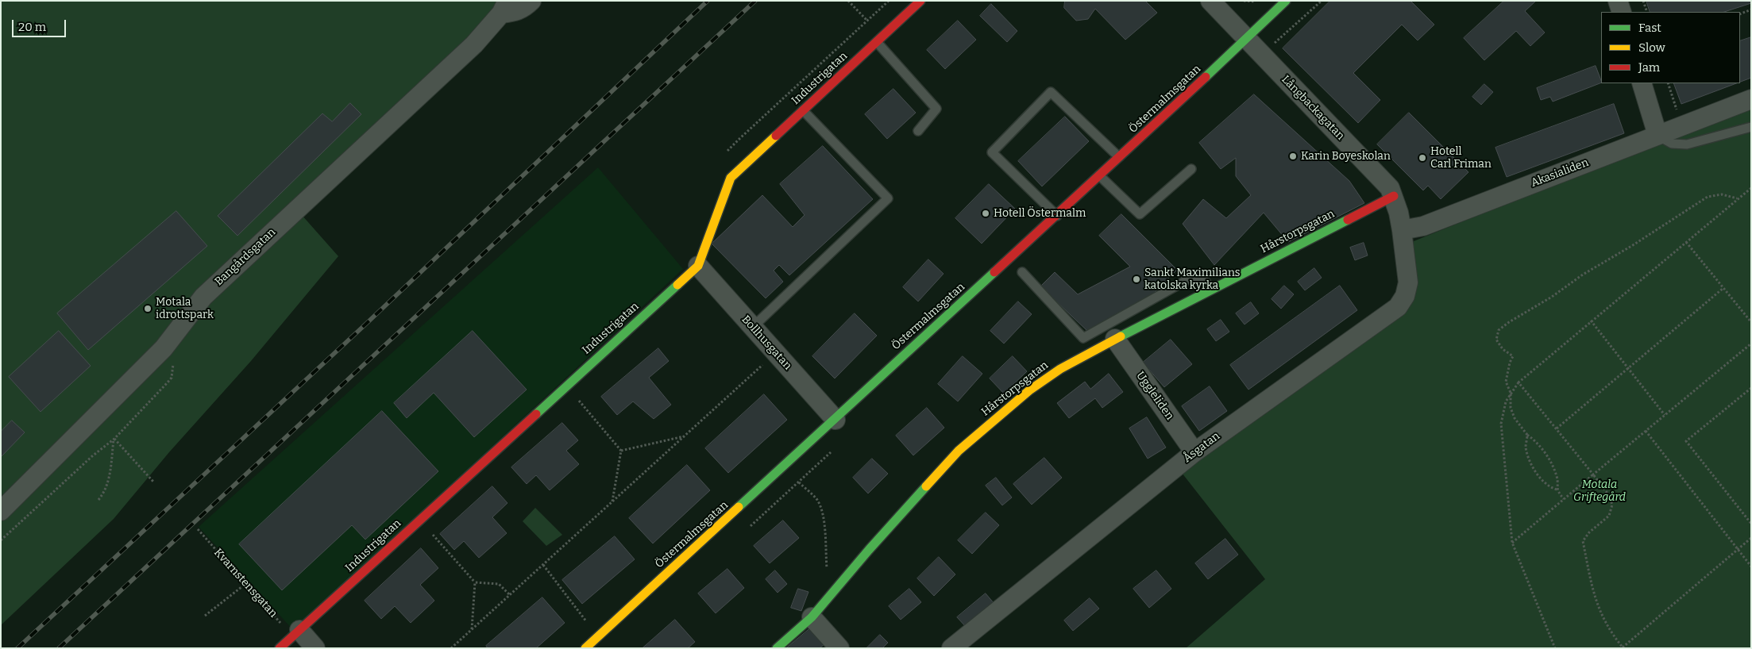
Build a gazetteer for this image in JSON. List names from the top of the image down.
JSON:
{
  "streets": {
    "street": [
      "Industrigatan",
      "Östermalmsgatan",
      "Långbackagatan",
      "Akasialiden",
      "Hårstorpsgatan",
      "Bangårdsgatan",
      "Bollhusgatan",
      "Uggleliden",
      "Åsgatan"
    ],
    "path": ["Kvarnstensgatan"]
  },
  "crossings": [
    ["Industrigatan", "Bollhusgatan"],
    ["Industrigatan", "Kvarnstensgatan"],
    ["Östermalmsgatan", "Långbackagatan"],
    ["Östermalmsgatan", "Bollhusgatan"],
    ["Långbackagatan", "Hårstorpsgatan"],
    ["Akasialiden", "Åsgatan"],
    ["Hårstorpsgatan", "Uggleliden"],
    ["Uggleliden", "Åsgatan"]
  ],
  "parks": ["Motala Griftegård"],
  "places": [
    "Karin Boyeskolan",
    "Hotell Carl Friman",
    "Hotell Östermalm",
    "Sankt Maximilians katolska kyrka",
    "Motala idrottspark"
  ],
  "legend": ["Fast", "Slow", "Jam"],
  "scale_bar": "20 m"
}
